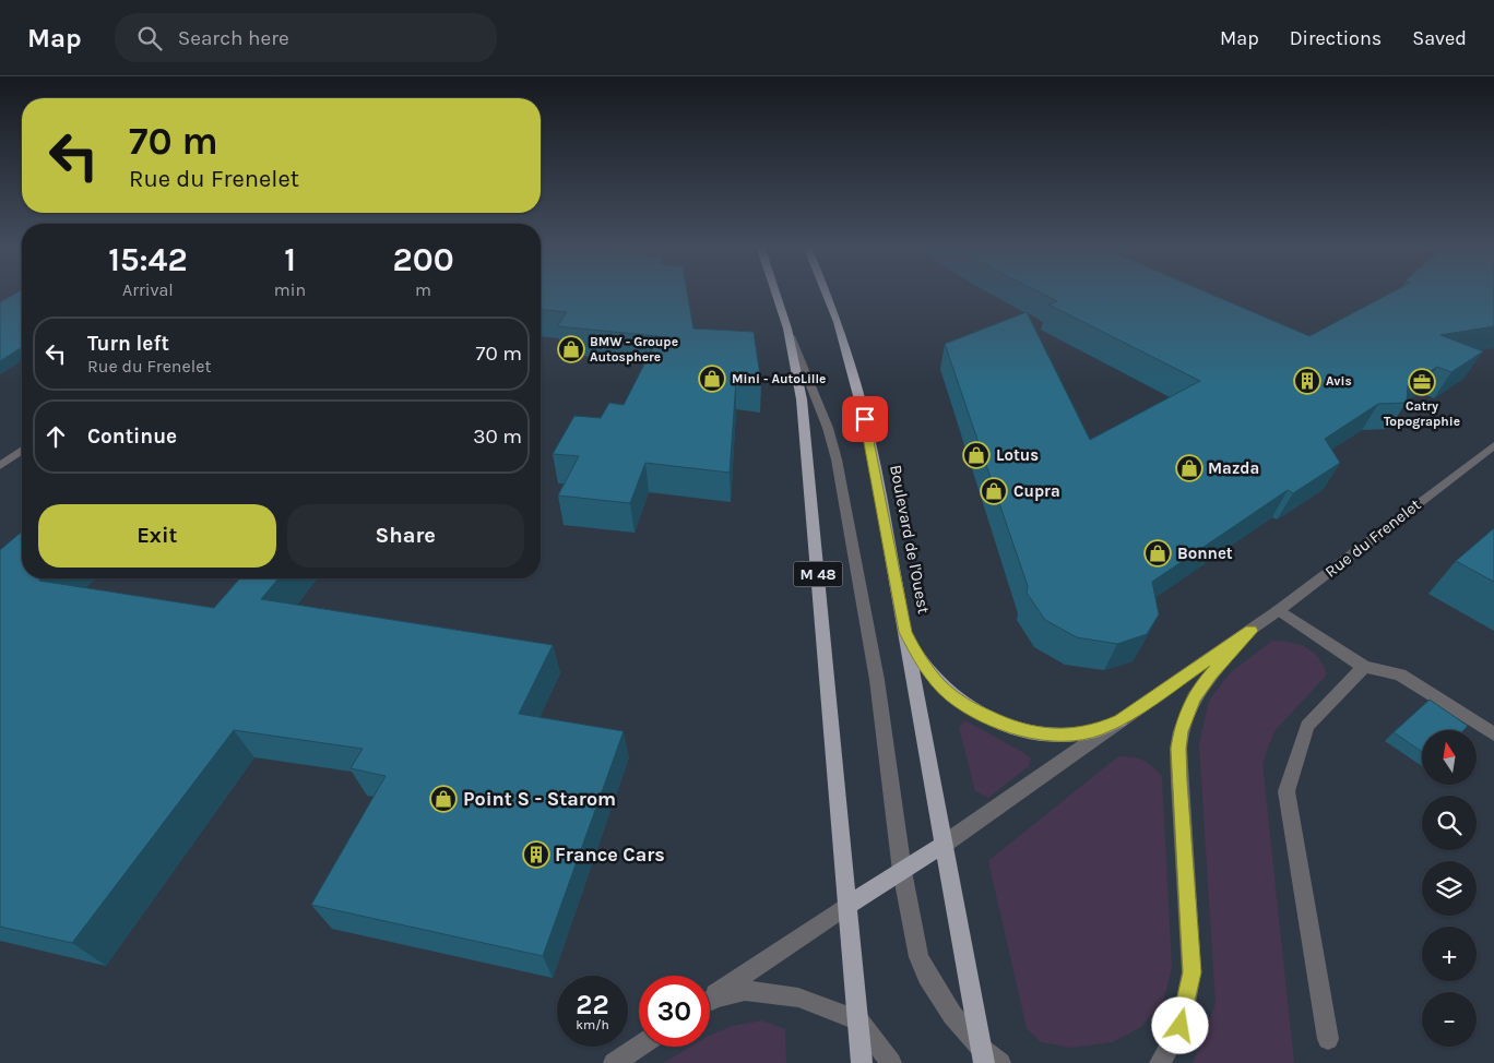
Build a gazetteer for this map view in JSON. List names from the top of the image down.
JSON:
{
  "streets": {
    "main road": ["Boulevard de l'Ouest", "M 48"],
    "street": ["Rue du Frenelet"]
  },
  "crossings": [
    ["Rue du Frenelet", "Boulevard de l'Ouest"]
  ],
  "places": {
    "shop": [
      "BMW - Groupe Autosphere",
      "Mini - AutoLille",
      "Lotus",
      "Mazda",
      "Cupra",
      "Bonnet",
      "Point S - Starom"
    ],
    "building": ["Avis", "France Cars"],
    "office": ["Catry Topographie"]
  },
  "north": "top",
  "page": {
    "header": "Map",
    "search": "Search here",
    "nav": ["Map", "Directions", "Saved"],
    "turn": ["70 m", "Rue du Frenelet"],
    "eta": [
      "15:42",
      "Arrival",
      "1",
      "min",
      "200",
      "m"
    ],
    "list": [
      {
        "name": "Turn left",
        "note": "Rue du Frenelet",
        "value": "70 m"
      },
      {
        "name": "Continue",
        "value": "30 m"
      }
    ],
    "buttons": ["Exit", "Share"],
    "map_buttons": ["+", "−"],
    "speed": "22 km/h",
    "limit": "30"
  }
}
